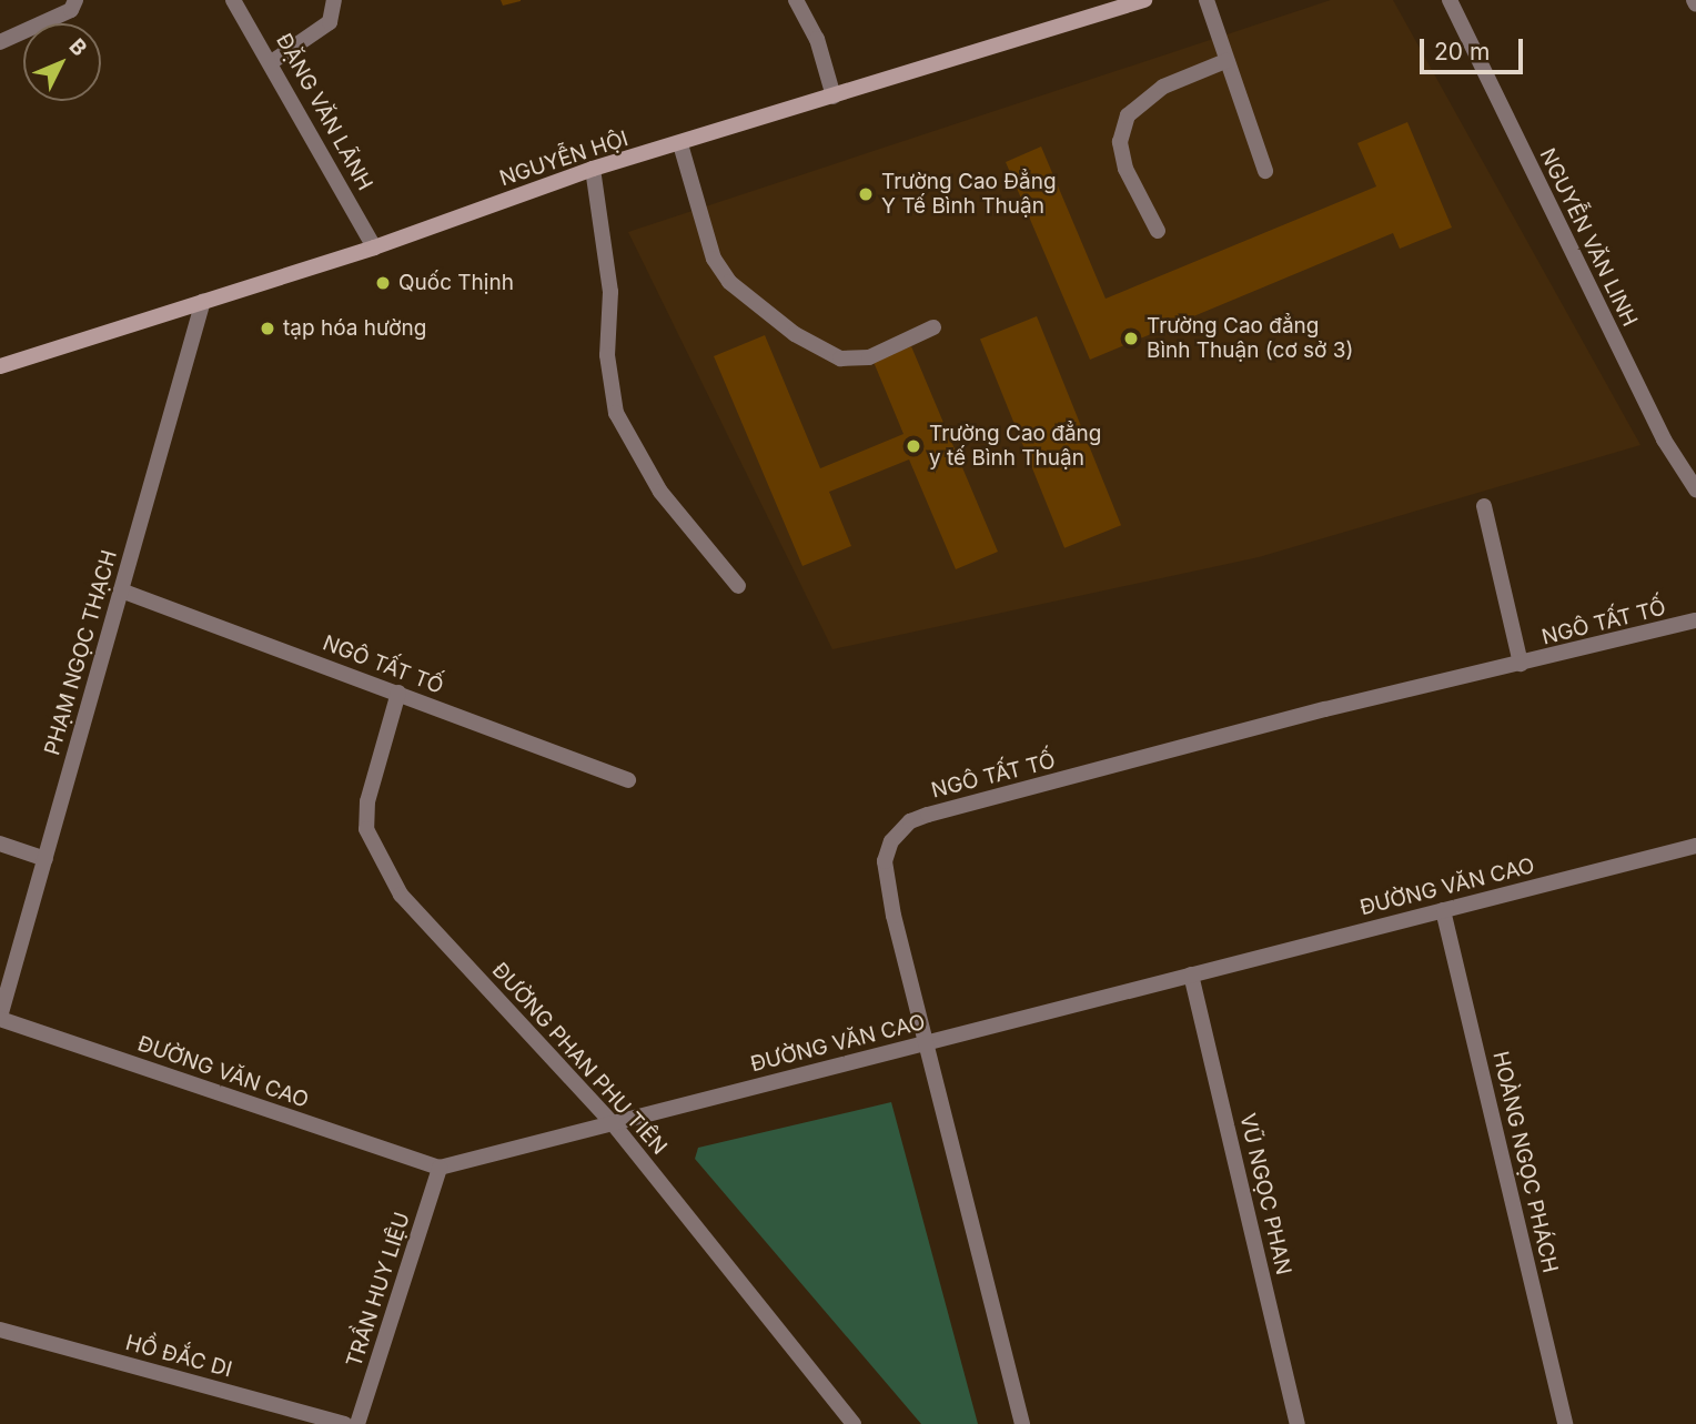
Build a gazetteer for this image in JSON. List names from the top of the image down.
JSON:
{
  "streets": {
    "street": [
      "ĐẶNG VĂN LÃNH",
      "NGUYỄN HỘI",
      "NGUYỄN VĂN LINH",
      "NGÔ TẤT TỐ",
      "PHẠM NGỌC THẠCH",
      "ĐƯỜNG VĂN CAO",
      "ĐƯỜNG PHAN PHU TIÊN",
      "HOÀNG NGỌC PHÁCH",
      "VŨ NGỌC PHAN",
      "TRẦN HUY LIỆU",
      "HỒ ĐẮC DI"
    ]
  },
  "crossings": [
    ["ĐẶNG VĂN LÃNH", "NGUYỄN HỘI"],
    ["NGUYỄN HỘI", "PHẠM NGỌC THẠCH"],
    ["NGÔ TẤT TỐ", "PHẠM NGỌC THẠCH"],
    ["NGÔ TẤT TỐ", "ĐƯỜNG VĂN CAO"],
    ["NGÔ TẤT TỐ", "ĐƯỜNG PHAN PHU TIÊN"],
    ["PHẠM NGỌC THẠCH", "ĐƯỜNG VĂN CAO"],
    ["ĐƯỜNG VĂN CAO", "ĐƯỜNG PHAN PHU TIÊN"],
    ["ĐƯỜNG VĂN CAO", "HOÀNG NGỌC PHÁCH"],
    ["ĐƯỜNG VĂN CAO", "VŨ NGỌC PHAN"],
    ["ĐƯỜNG VĂN CAO", "TRẦN HUY LIỆU"]
  ],
  "places": [
    "Trường Cao Đẳng Y Tế Bình Thuận",
    "Quốc Thịnh",
    "tạp hóa hường",
    "Trường Cao đẳng Bình Thuận (cơ sở 3)",
    "Trường Cao đẳng y tế Bình Thuận"
  ],
  "scale_bar": "20 m",
  "north": "top right"
}
